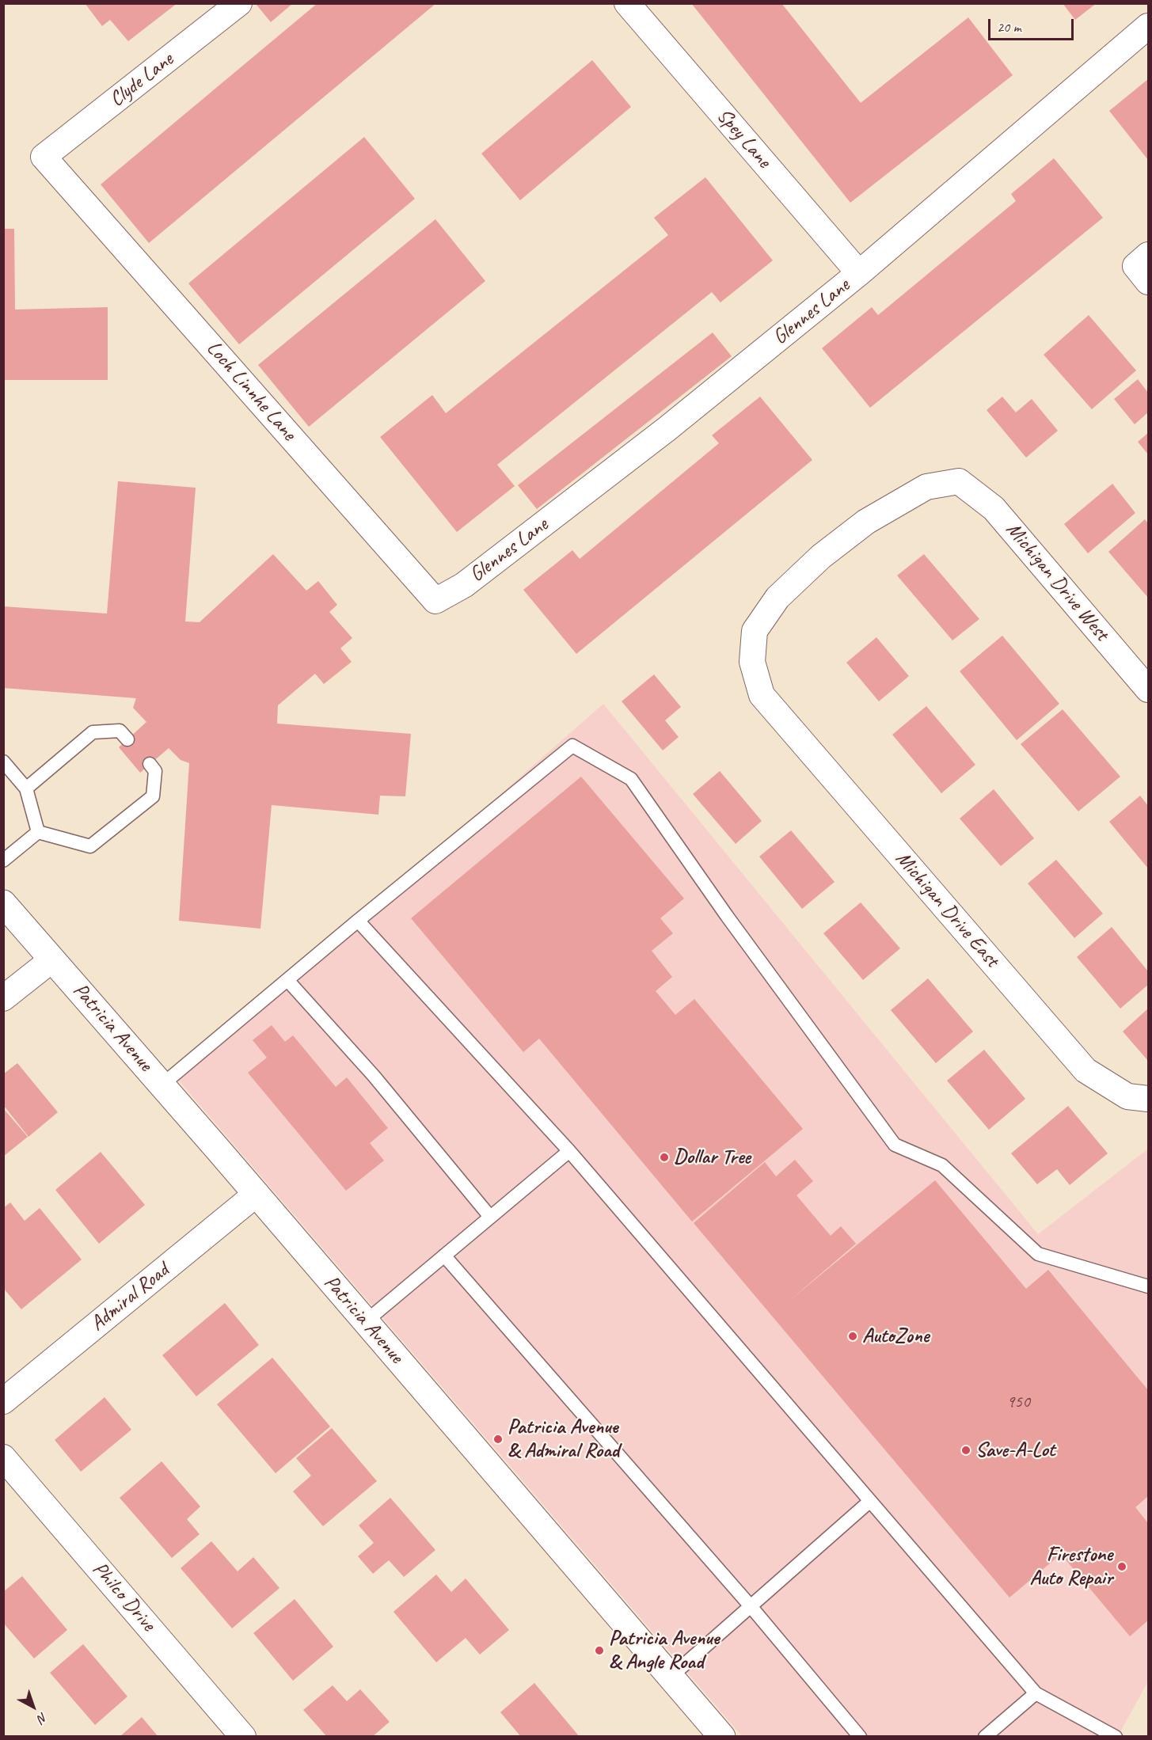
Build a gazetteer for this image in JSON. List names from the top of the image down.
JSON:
{
  "streets": {
    "street": [
      "Clyde Lane",
      "Spey Lane",
      "Glennes Lane",
      "Loch Linnhe Lane",
      "Michigan Drive West",
      "Michigan Drive East",
      "Patricia Avenue",
      "Admiral Road",
      "Philco Drive"
    ]
  },
  "crossings": [
    ["Clyde Lane", "Loch Linnhe Lane"],
    ["Spey Lane", "Glennes Lane"],
    ["Glennes Lane", "Loch Linnhe Lane"],
    ["Michigan Drive West", "Michigan Drive East"],
    ["Patricia Avenue", "Admiral Road"]
  ],
  "places": [
    "Dollar Tree",
    "AutoZone",
    "Patricia Avenue & Admiral Road",
    "Save-A-Lot",
    "Firestone Auto Repair",
    "Patricia Avenue & Angle Road"
  ],
  "house_numbers": ["950"],
  "scale_bar": "20 m",
  "north": "bottom right"
}
